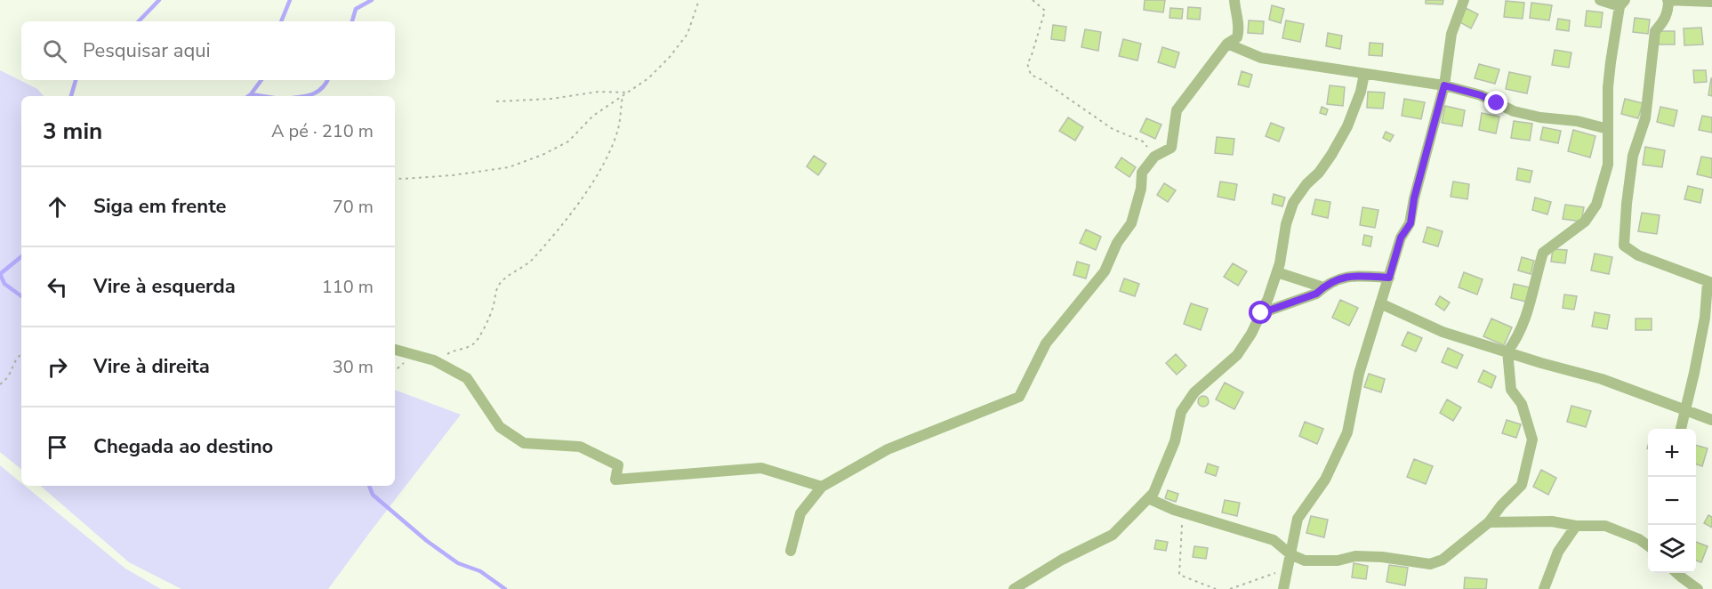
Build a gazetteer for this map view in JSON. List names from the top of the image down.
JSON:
{
  "page": {
    "search": "Pesquisar aqui",
    "heading": ["3 min", "A pé · 210 m"],
    "list": [
      ["Siga em frente", "70 m"],
      ["Vire à esquerda", "110 m"],
      ["Vire à direita", "30 m"],
      "Chegada ao destino"
    ],
    "map_buttons": ["+", "−"]
  }
}
